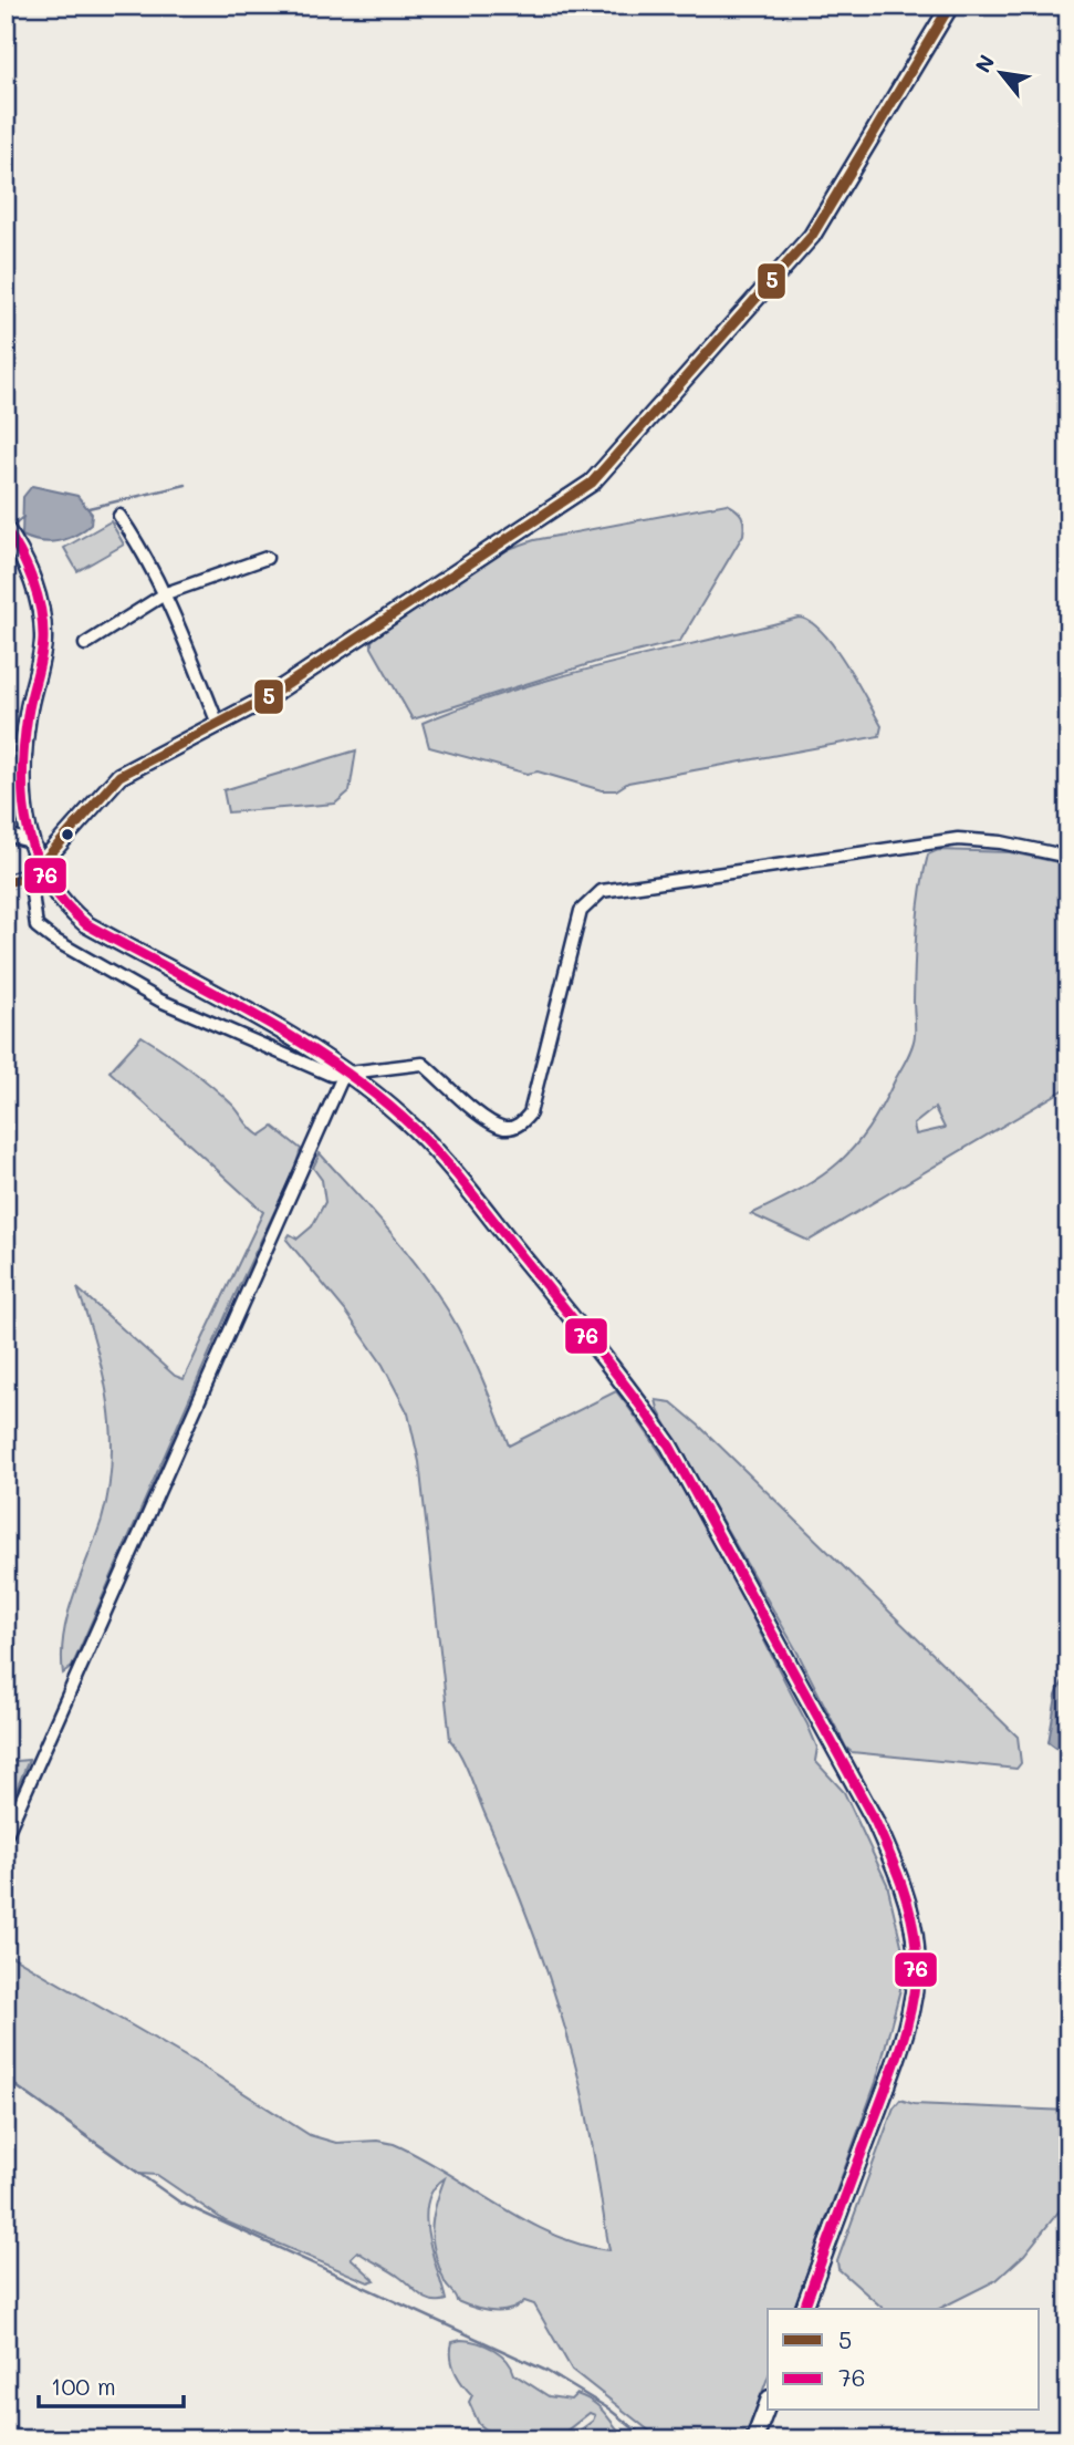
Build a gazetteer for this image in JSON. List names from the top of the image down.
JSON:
{
  "lines": ["transit line 5", "transit line 76"],
  "legend": ["5", "76"],
  "scale_bar": "100 m",
  "north": "top left"
}
